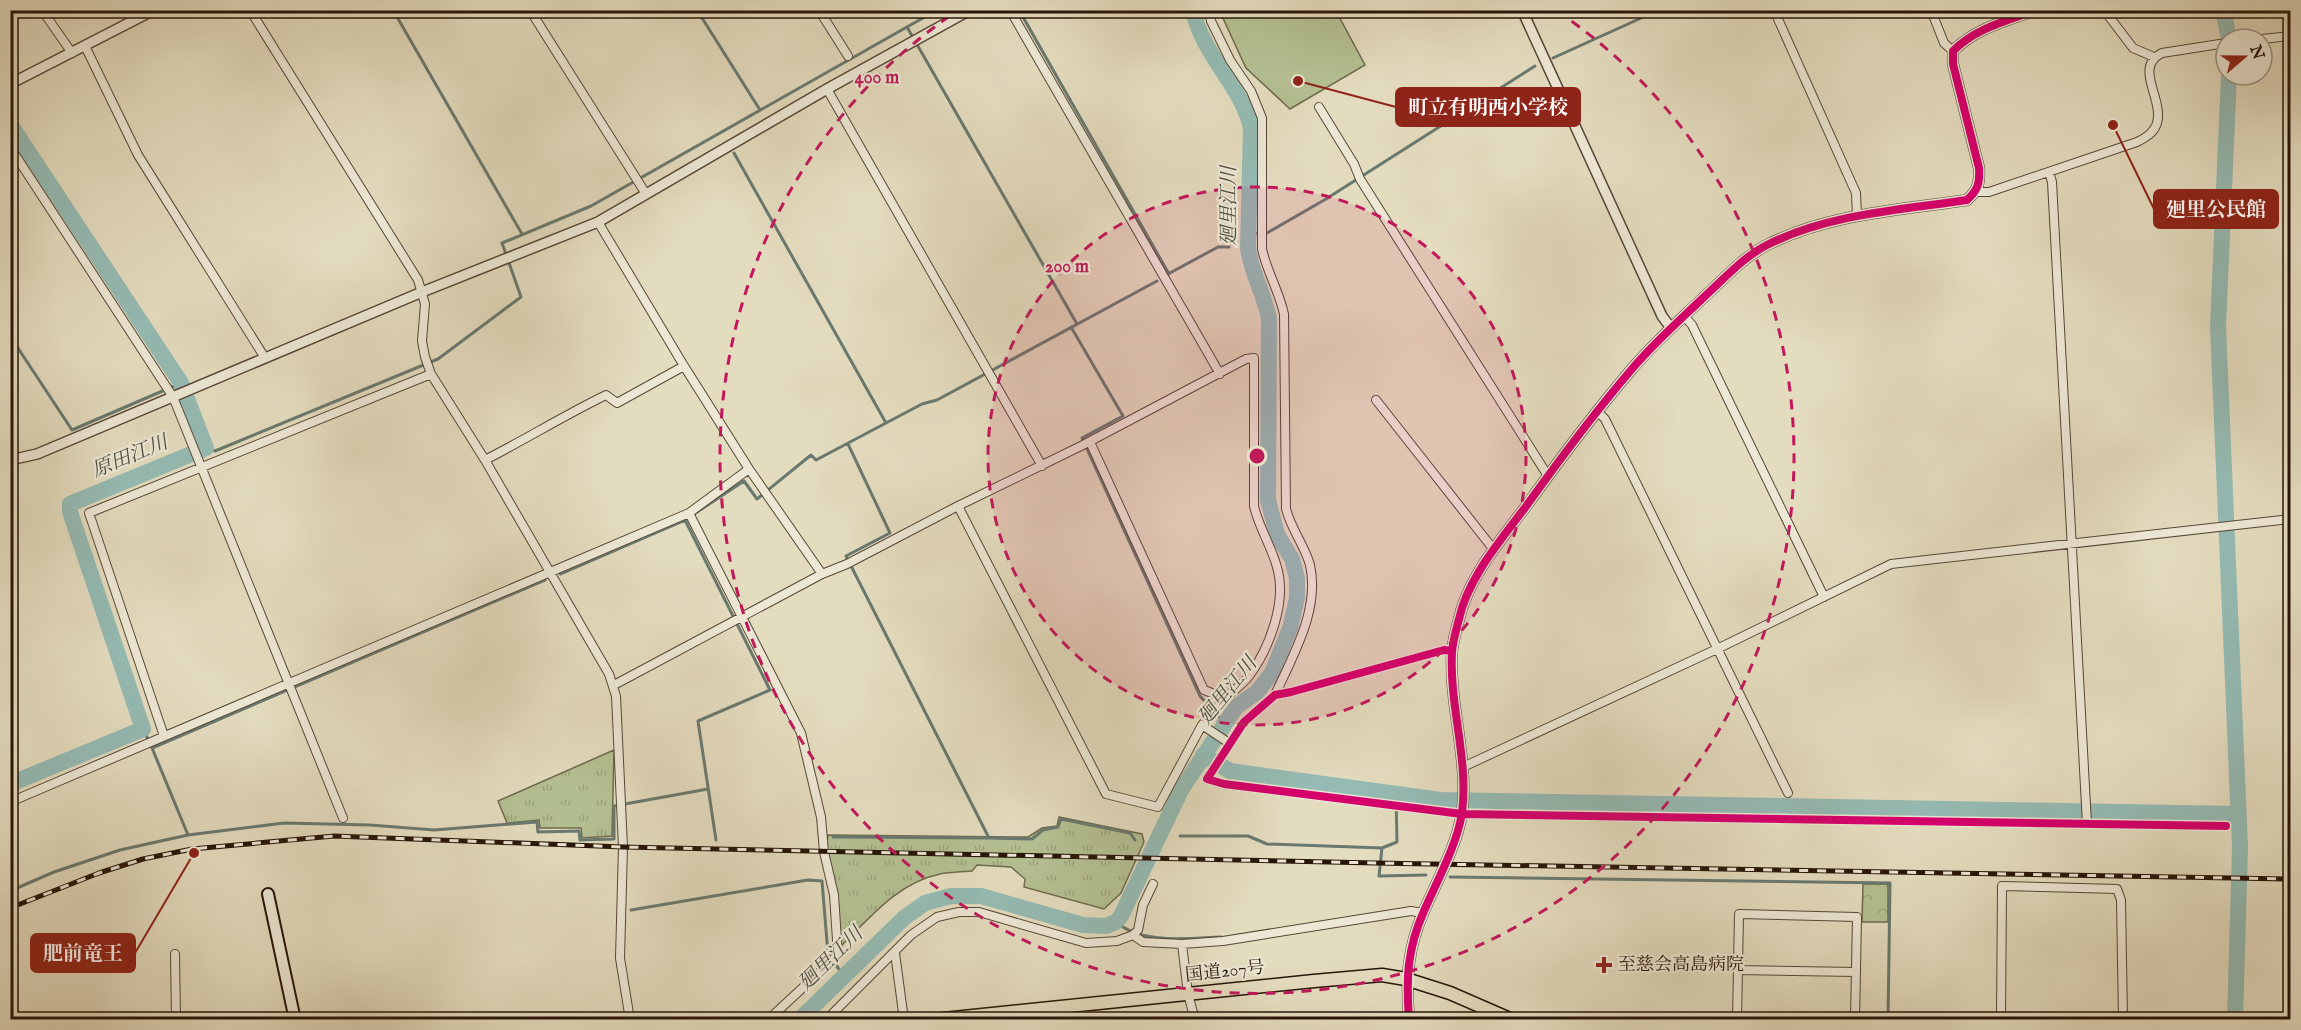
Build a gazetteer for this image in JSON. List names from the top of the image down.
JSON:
{
  "streets": {
    "highway": ["国道207号"]
  },
  "water": ["廻里江川", "原田江川"],
  "places": {
    "other": ["町立有明西小学校", "廻里公民館", "肥前竜王"],
    "health": ["至慈会高島病院"]
  },
  "north": "right",
  "rings": ["400 m", "200 m"]
}
